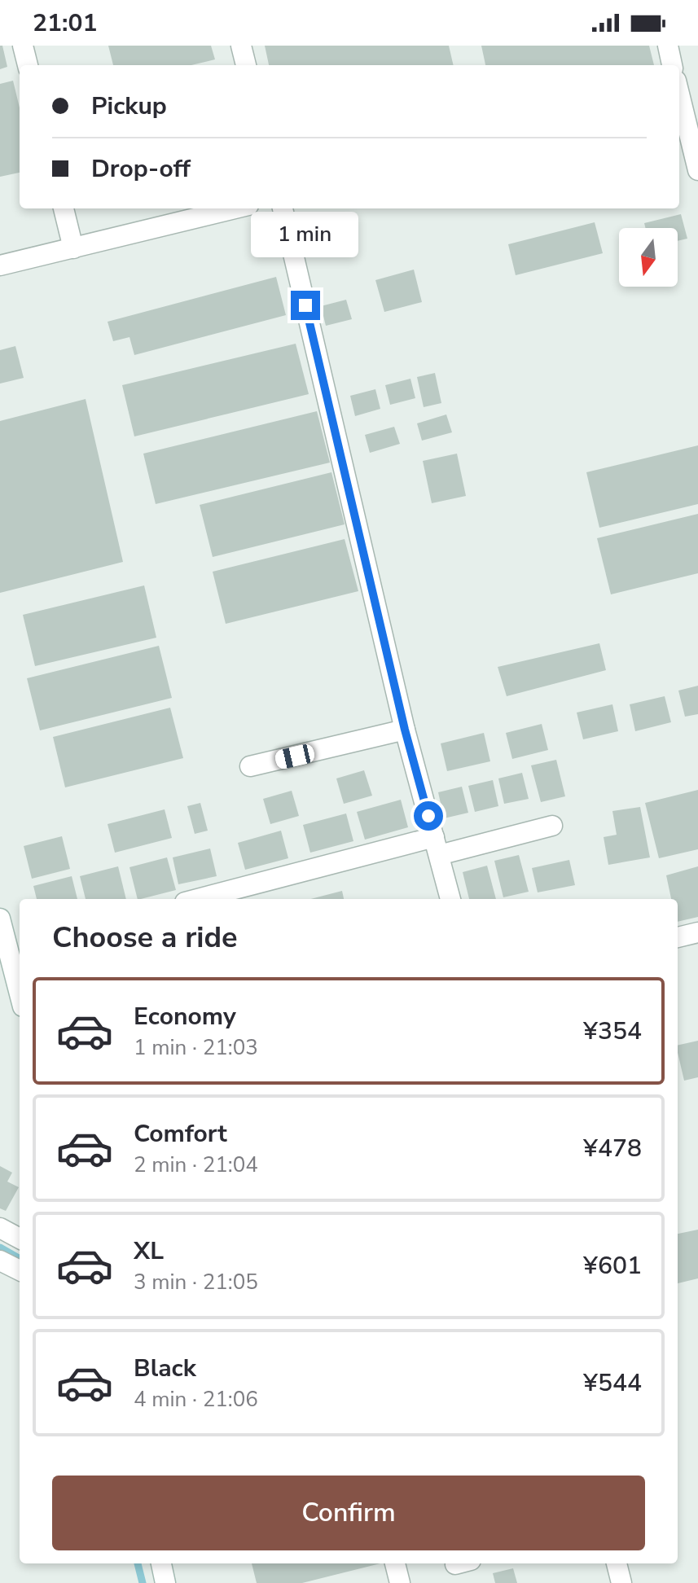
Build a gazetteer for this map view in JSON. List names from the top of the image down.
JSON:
{
  "north": "bottom",
  "page": {
    "status": "21:01",
    "banner": ["Pickup", "Drop-off"],
    "bubble": "1 min",
    "heading": "Choose a ride",
    "list": [
      {
        "name": "Economy",
        "note": "1 min · 21:03",
        "value": "¥354"
      },
      {
        "name": "Comfort",
        "note": "2 min · 21:04",
        "value": "¥478"
      },
      {
        "name": "XL",
        "note": "3 min · 21:05",
        "value": "¥601"
      },
      {
        "name": "Black",
        "note": "4 min · 21:06",
        "value": "¥544"
      }
    ],
    "buttons": "Confirm"
  }
}
